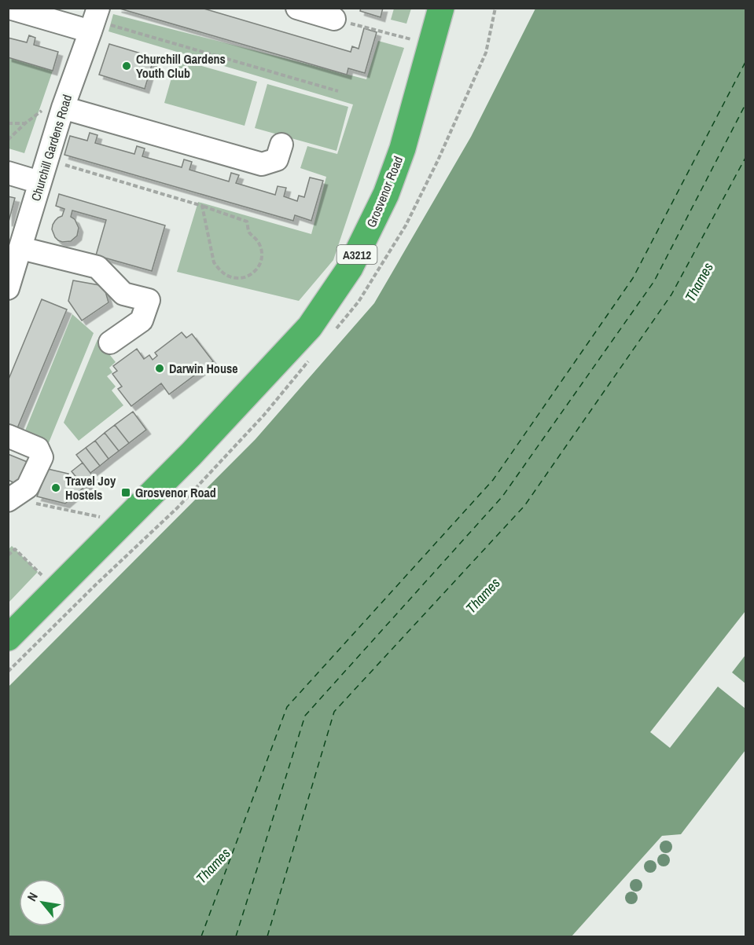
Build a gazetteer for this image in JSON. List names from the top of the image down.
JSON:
{
  "streets": {
    "highway": ["Grosvenor Road", "A3212"],
    "street": ["Churchill Gardens Road"]
  },
  "water": ["Thames"],
  "places": {
    "other": ["Churchill Gardens Youth Club", "Darwin House", "Travel Joy Hostels"],
    "transit": ["Grosvenor Road"]
  },
  "north": "top left"
}
